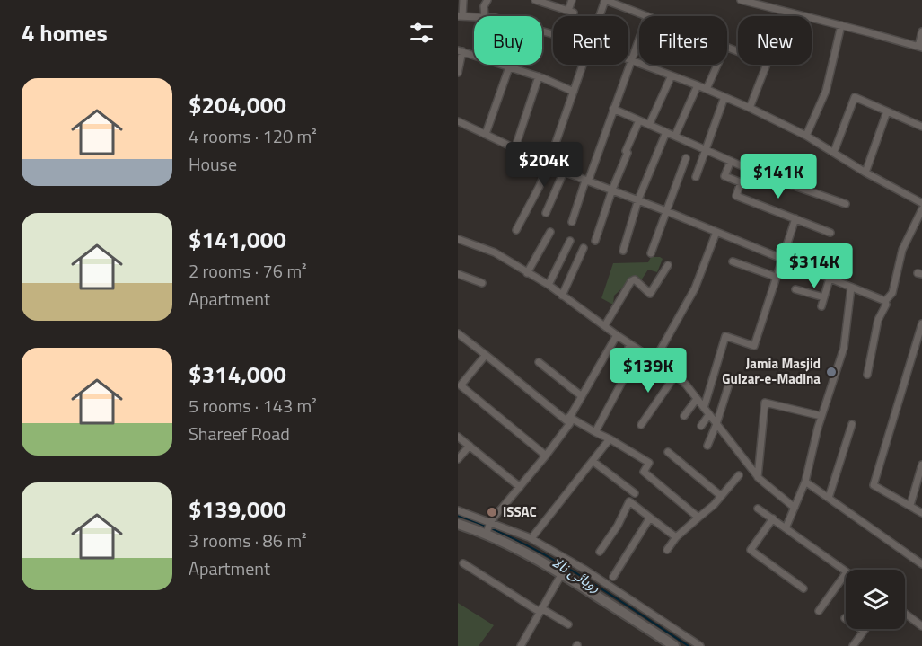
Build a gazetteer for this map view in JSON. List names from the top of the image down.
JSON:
{
  "water": ["روہائی نالا"],
  "places": ["Jamia Masjid Gulzar-e-Madina", "ISSAC"],
  "page": {
    "heading": "4 homes",
    "chip": [
      "Buy",
      "Rent",
      "Filters",
      "New"
    ],
    "list": [
      {
        "name": "$204,000",
        "note": "4 rooms · 120 m² · House"
      },
      {
        "name": "$141,000",
        "note": "2 rooms · 76 m² · Apartment"
      },
      {
        "name": "$314,000",
        "note": "5 rooms · 143 m² · Shareef Road"
      },
      {
        "name": "$139,000",
        "note": "3 rooms · 86 m² · Apartment"
      }
    ],
    "price": [
      "$204K",
      "$141K",
      "$314K",
      "$139K"
    ]
  }
}
